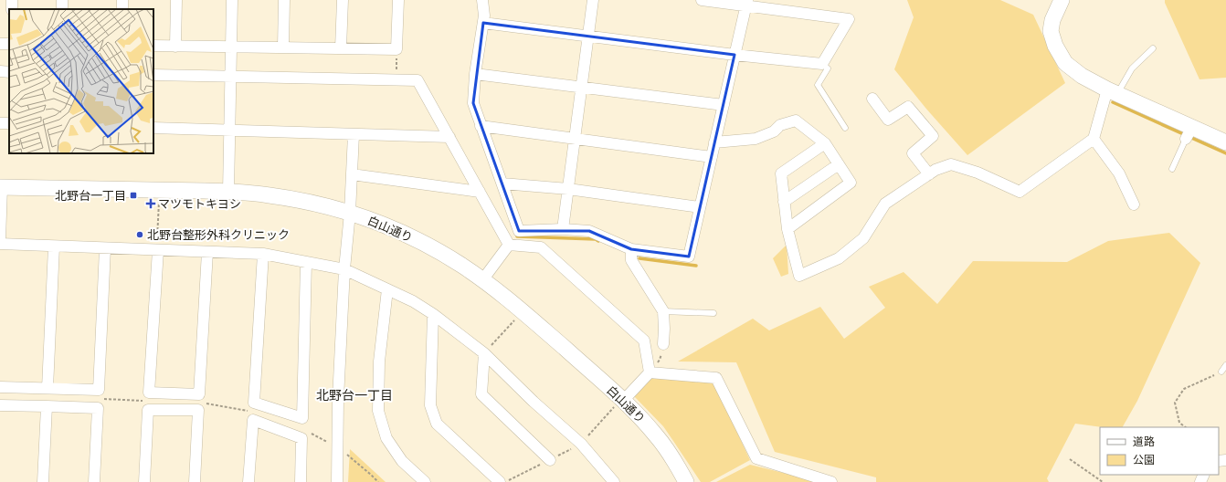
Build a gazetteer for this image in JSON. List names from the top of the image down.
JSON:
{
  "streets": {
    "street": ["白山通り"]
  },
  "districts": ["北野台一丁目"],
  "places": {
    "transit": ["北野台一丁目"],
    "health": ["マツモトキヨシ"],
    "other": ["北野台整形外科クリニック"]
  },
  "legend": ["道路", "公園"]
}
